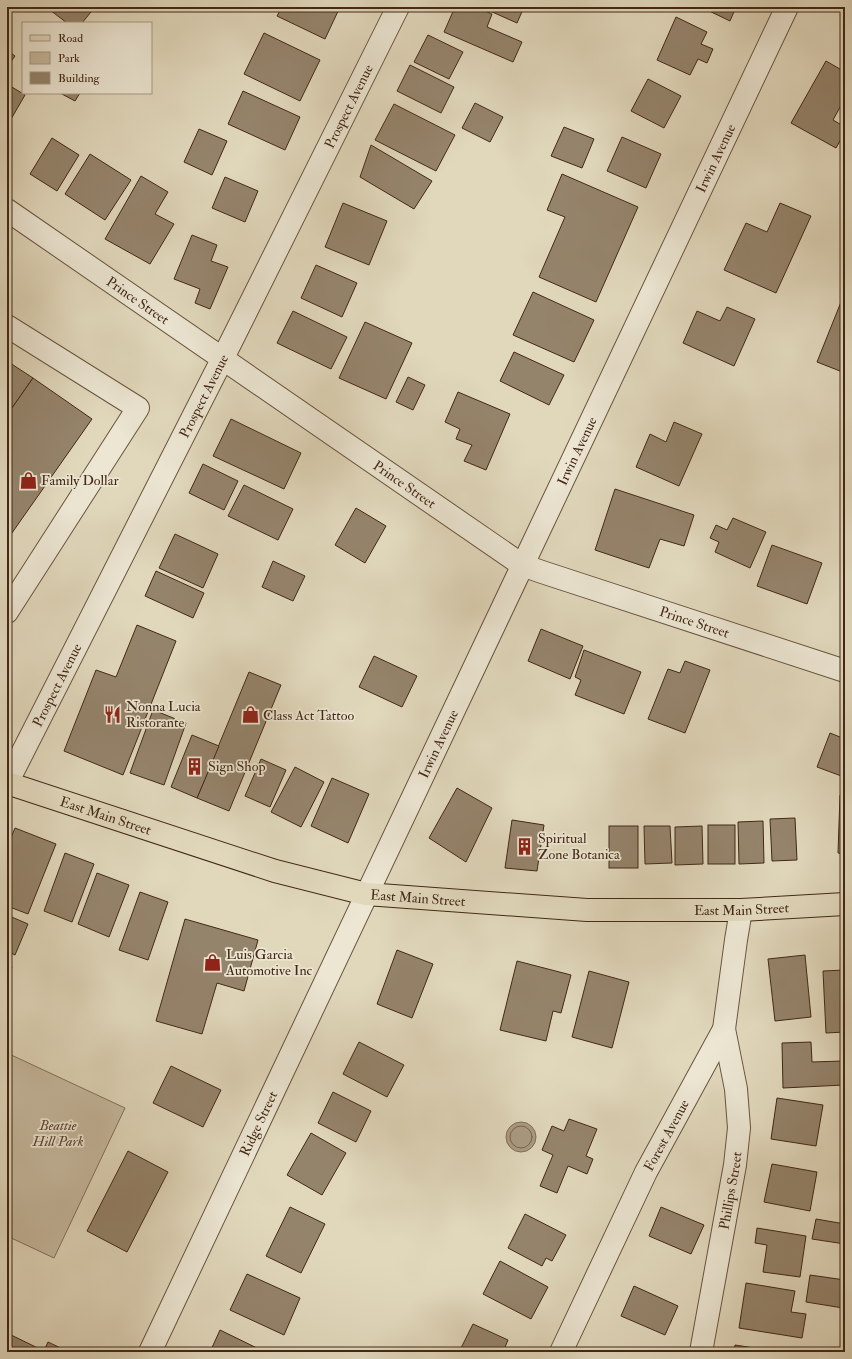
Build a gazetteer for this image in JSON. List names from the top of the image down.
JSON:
{
  "streets": {
    "main road": ["East Main Street"],
    "street": [
      "Prospect Avenue",
      "Irwin Avenue",
      "Prince Street",
      "Ridge Street",
      "Forest Avenue",
      "Phillips Street"
    ]
  },
  "crossings": [
    ["Prospect Avenue", "Prince Street"],
    ["Prospect Avenue", "East Main Street"],
    ["Irwin Avenue", "Prince Street"],
    ["Irwin Avenue", "East Main Street"],
    ["Irwin Avenue", "Ridge Street"],
    ["East Main Street", "Ridge Street"],
    ["East Main Street", "Forest Avenue"],
    ["Forest Avenue", "Phillips Street"]
  ],
  "parks": ["Beattie Hill Park"],
  "places": {
    "shop": ["Family Dollar", "Class Act Tattoo", "Luis Garcia Automotive Inc"],
    "restaurant": ["Nonna Lucia Ristorante"],
    "building": ["Sign Shop", "Spiritual Zone Botanica"]
  },
  "legend": ["Road", "Park", "Building"]
}
